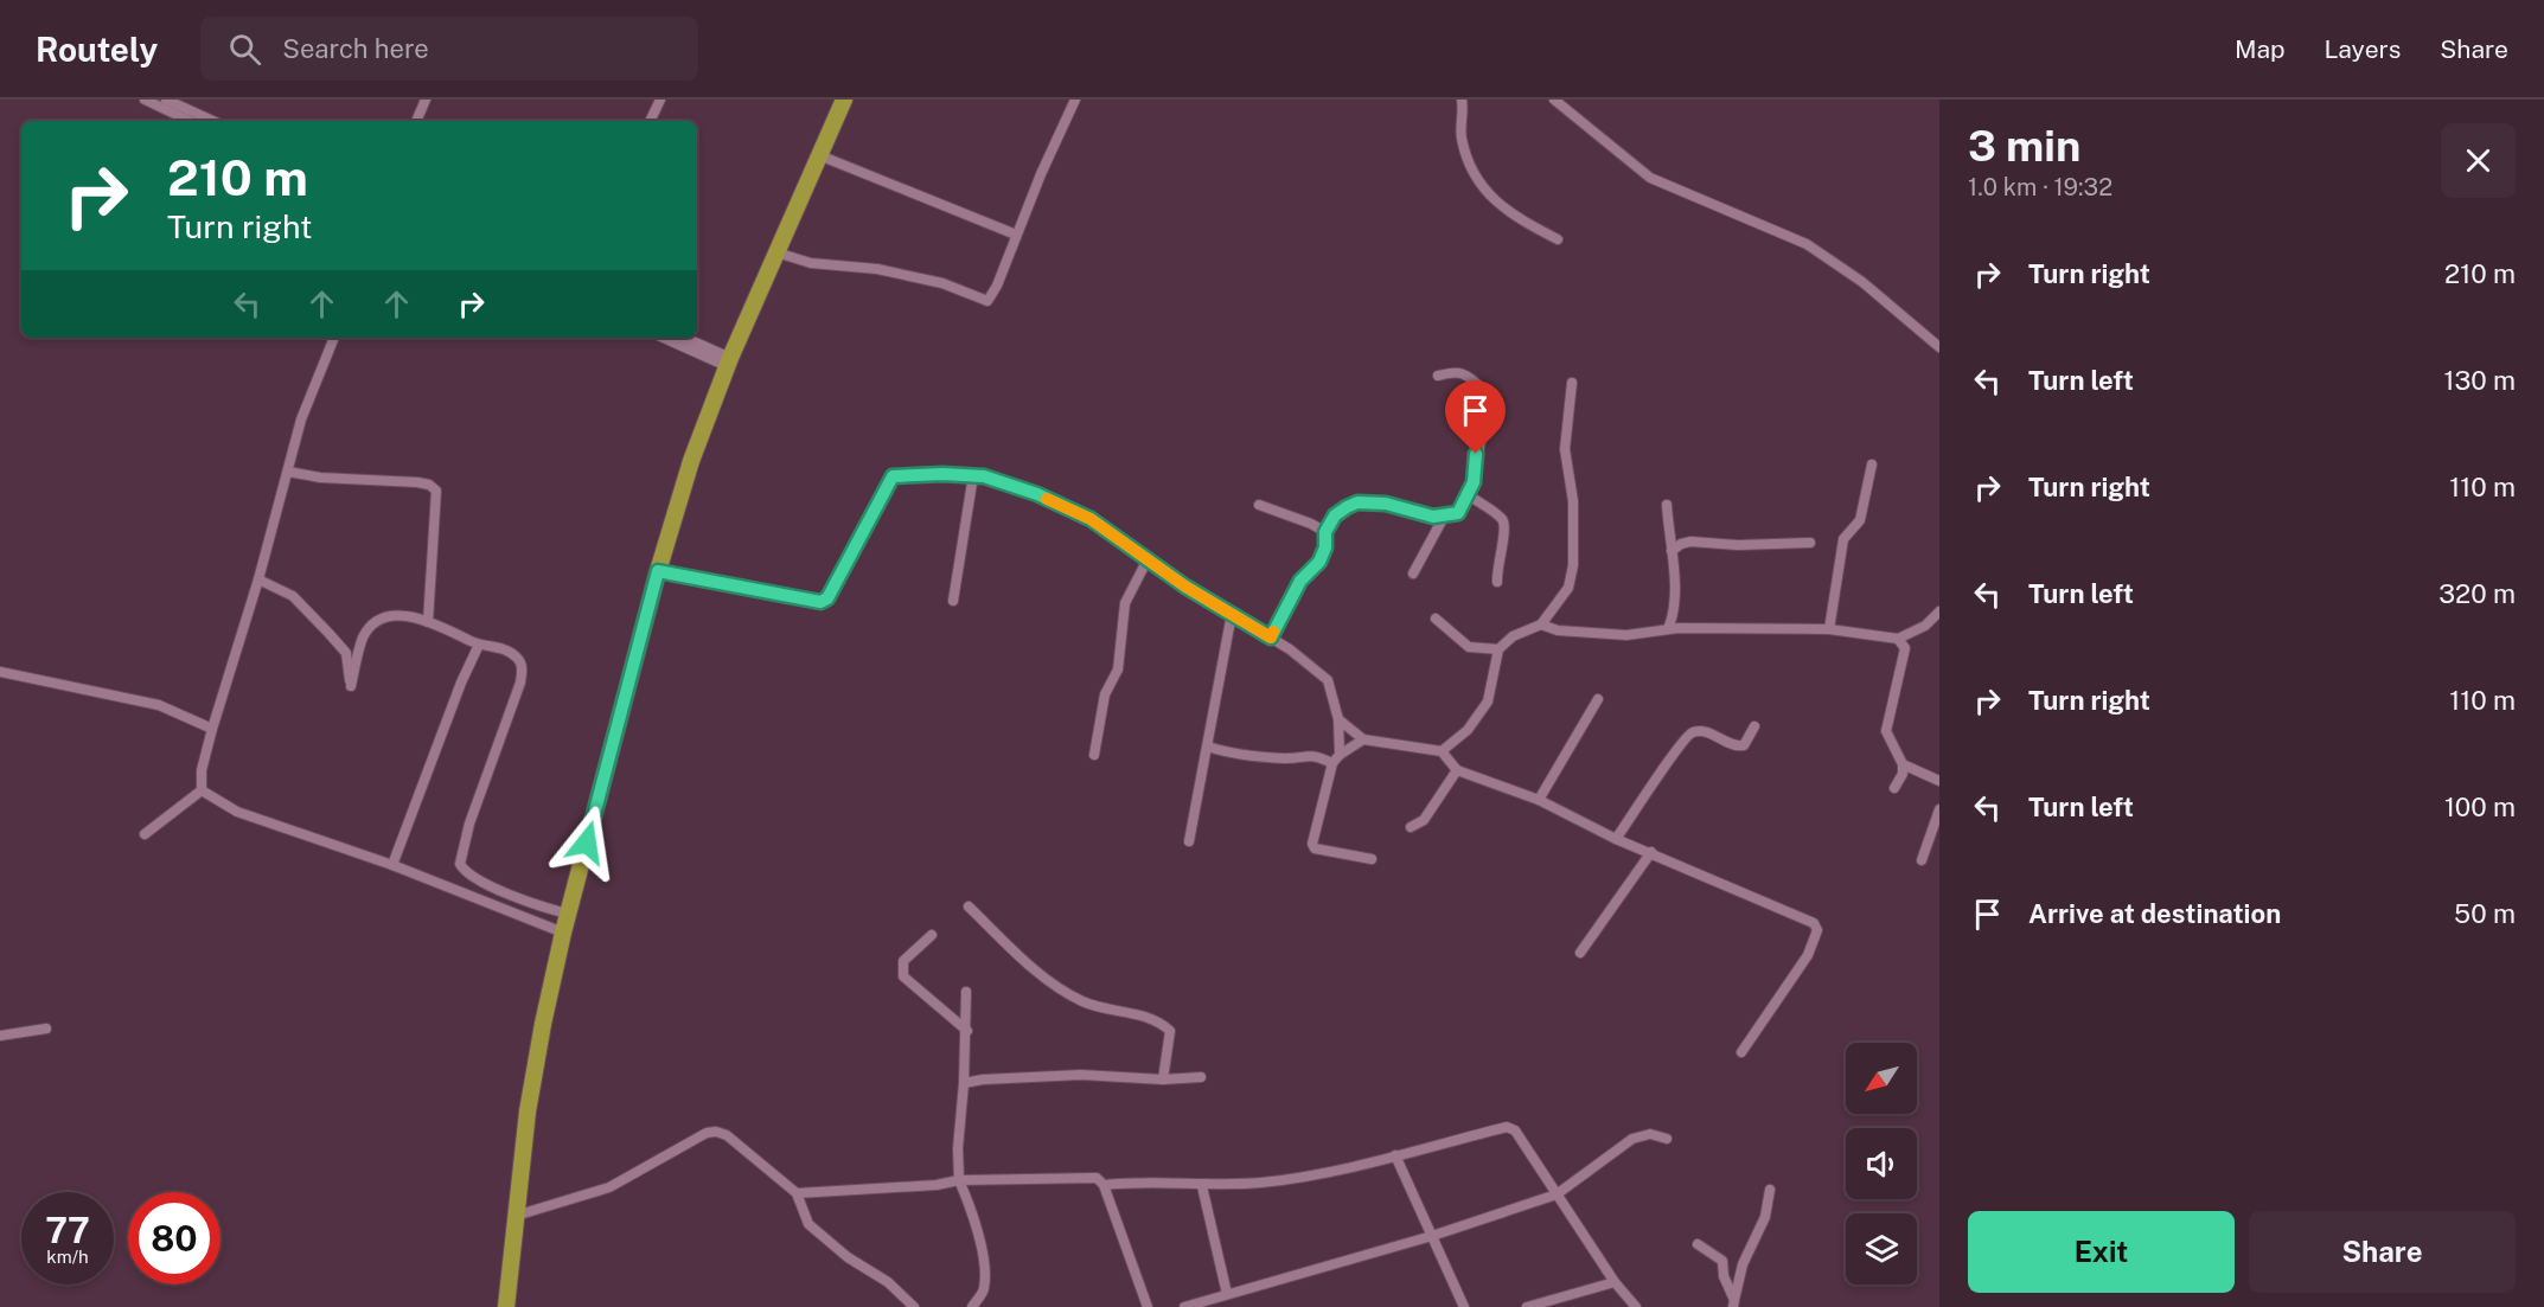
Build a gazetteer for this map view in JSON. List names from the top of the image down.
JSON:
{
  "north": "bottom left",
  "page": {
    "header": "Routely",
    "search": "Search here",
    "nav": ["Map", "Layers", "Share"],
    "heading": ["3 min", "1.0 km · 19:32"],
    "turn": ["210 m", "Turn right"],
    "list": [
      {
        "name": "Turn right",
        "value": "210 m"
      },
      {
        "name": "Turn left",
        "value": "130 m"
      },
      {
        "name": "Turn right",
        "value": "110 m"
      },
      {
        "name": "Turn left",
        "value": "320 m"
      },
      {
        "name": "Turn right",
        "value": "110 m"
      },
      {
        "name": "Turn left",
        "value": "100 m"
      },
      {
        "name": "Arrive at destination",
        "value": "50 m"
      }
    ],
    "speed": "77 km/h",
    "limit": "80",
    "buttons": ["Exit", "Share"]
  }
}
